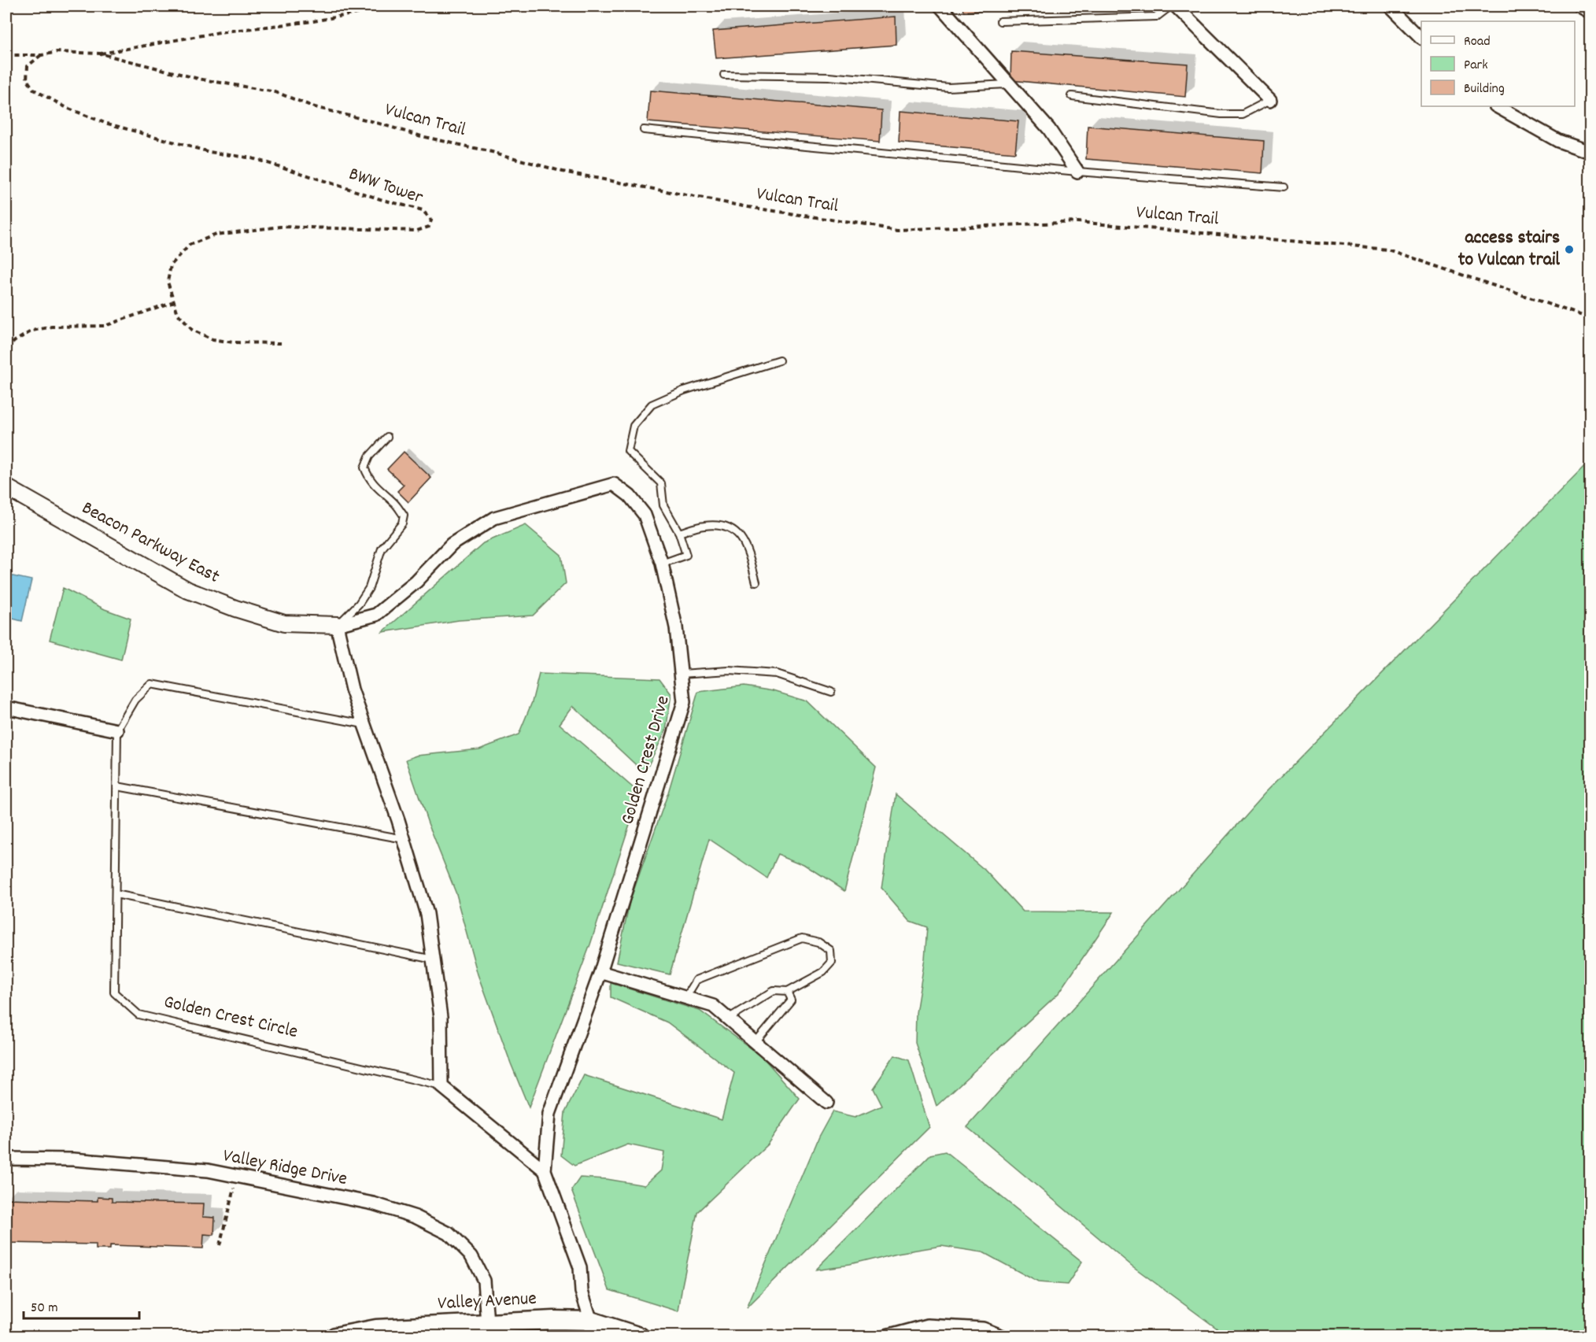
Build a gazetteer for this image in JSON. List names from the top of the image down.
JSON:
{
  "streets": {
    "main road": ["Valley Avenue"],
    "street": [
      "Beacon Parkway East",
      "Golden Crest Drive",
      "Golden Crest Circle",
      "Valley Ridge Drive"
    ],
    "path": ["Vulcan Trail", "BWW Tower"]
  },
  "crossings": [
    ["Vulcan Trail", "BWW Tower"],
    ["Beacon Parkway East", "Golden Crest Drive"],
    ["Golden Crest Drive", "Golden Crest Circle"],
    ["Golden Crest Drive", "Valley Avenue"],
    ["Valley Ridge Drive", "Valley Avenue"]
  ],
  "places": ["access stairs to Vulcan trail"],
  "legend": ["Road", "Park", "Building"],
  "scale_bar": "50 m"
}
